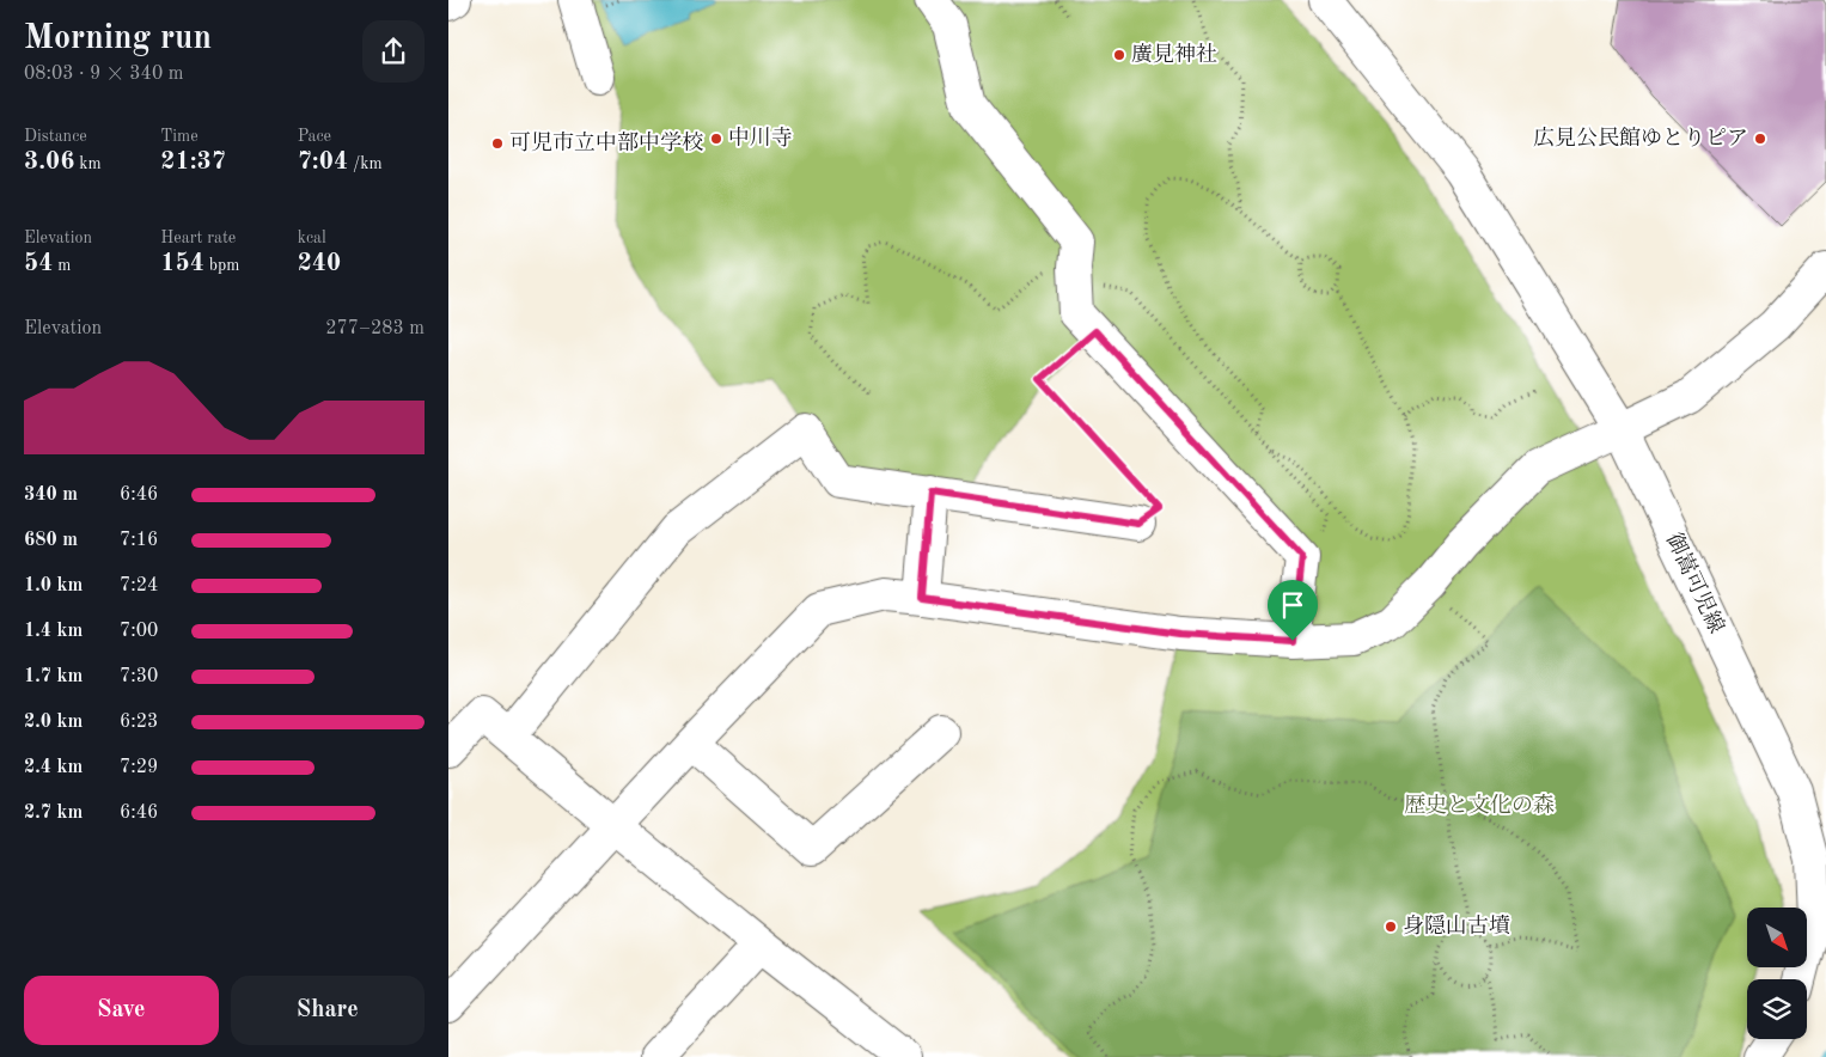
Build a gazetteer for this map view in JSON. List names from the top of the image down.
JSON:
{
  "streets": {
    "street": ["御嵩可児線"]
  },
  "parks": ["歴史と文化の森"],
  "places": [
    "廣見神社",
    "中川寺",
    "広見公民館ゆとりピア",
    "可児市立中部中学校",
    "身隠山古墳"
  ],
  "north": "bottom right",
  "page": {
    "heading": ["Morning run", "08:03 · 9 × 340 m"],
    "stats": [
      ["Distance", "3.06 km"],
      ["Time", "21:37"],
      ["Pace", "7:04 /km"],
      ["Elevation", "54 m"],
      ["Heart rate", "154 bpm"],
      ["kcal", "240"]
    ],
    "chart": ["Elevation", "277–283 m"],
    "list": [
      {
        "name": "340 m",
        "note": "6:46"
      },
      {
        "name": "680 m",
        "note": "7:16"
      },
      {
        "name": "1.0 km",
        "note": "7:24"
      },
      {
        "name": "1.4 km",
        "note": "7:00"
      },
      {
        "name": "1.7 km",
        "note": "7:30"
      },
      {
        "name": "2.0 km",
        "note": "6:23"
      },
      {
        "name": "2.4 km",
        "note": "7:29"
      },
      {
        "name": "2.7 km",
        "note": "6:46"
      }
    ],
    "buttons": ["Save", "Share"]
  }
}
